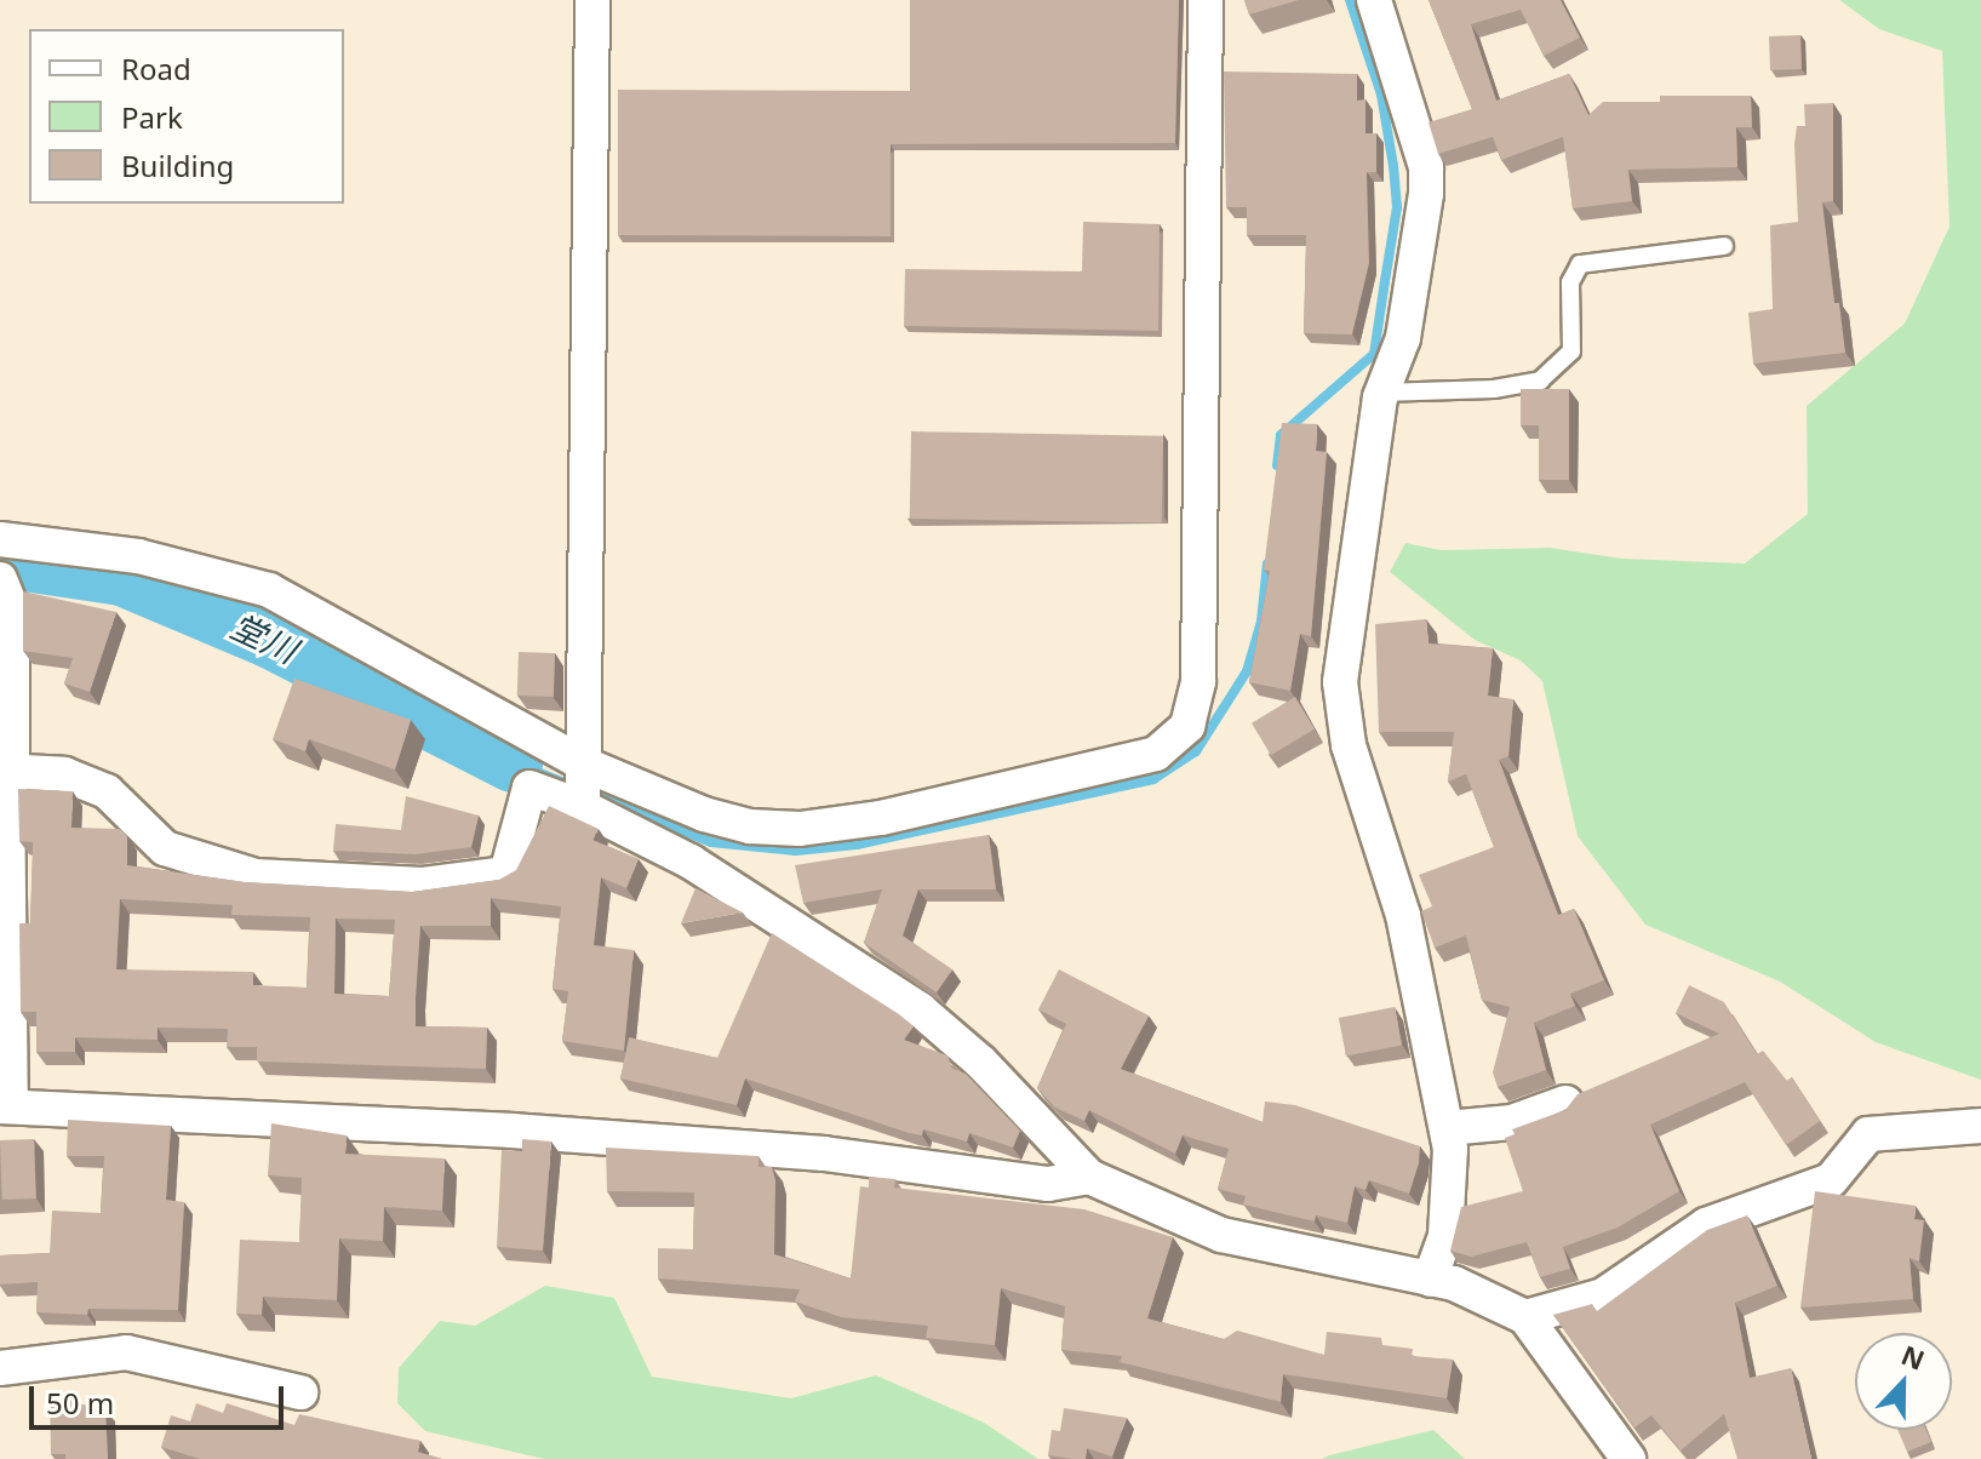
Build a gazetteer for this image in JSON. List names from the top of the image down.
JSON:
{
  "water": ["堂川"],
  "legend": ["Road", "Park", "Building"],
  "scale_bar": "50 m",
  "north": "top"
}
